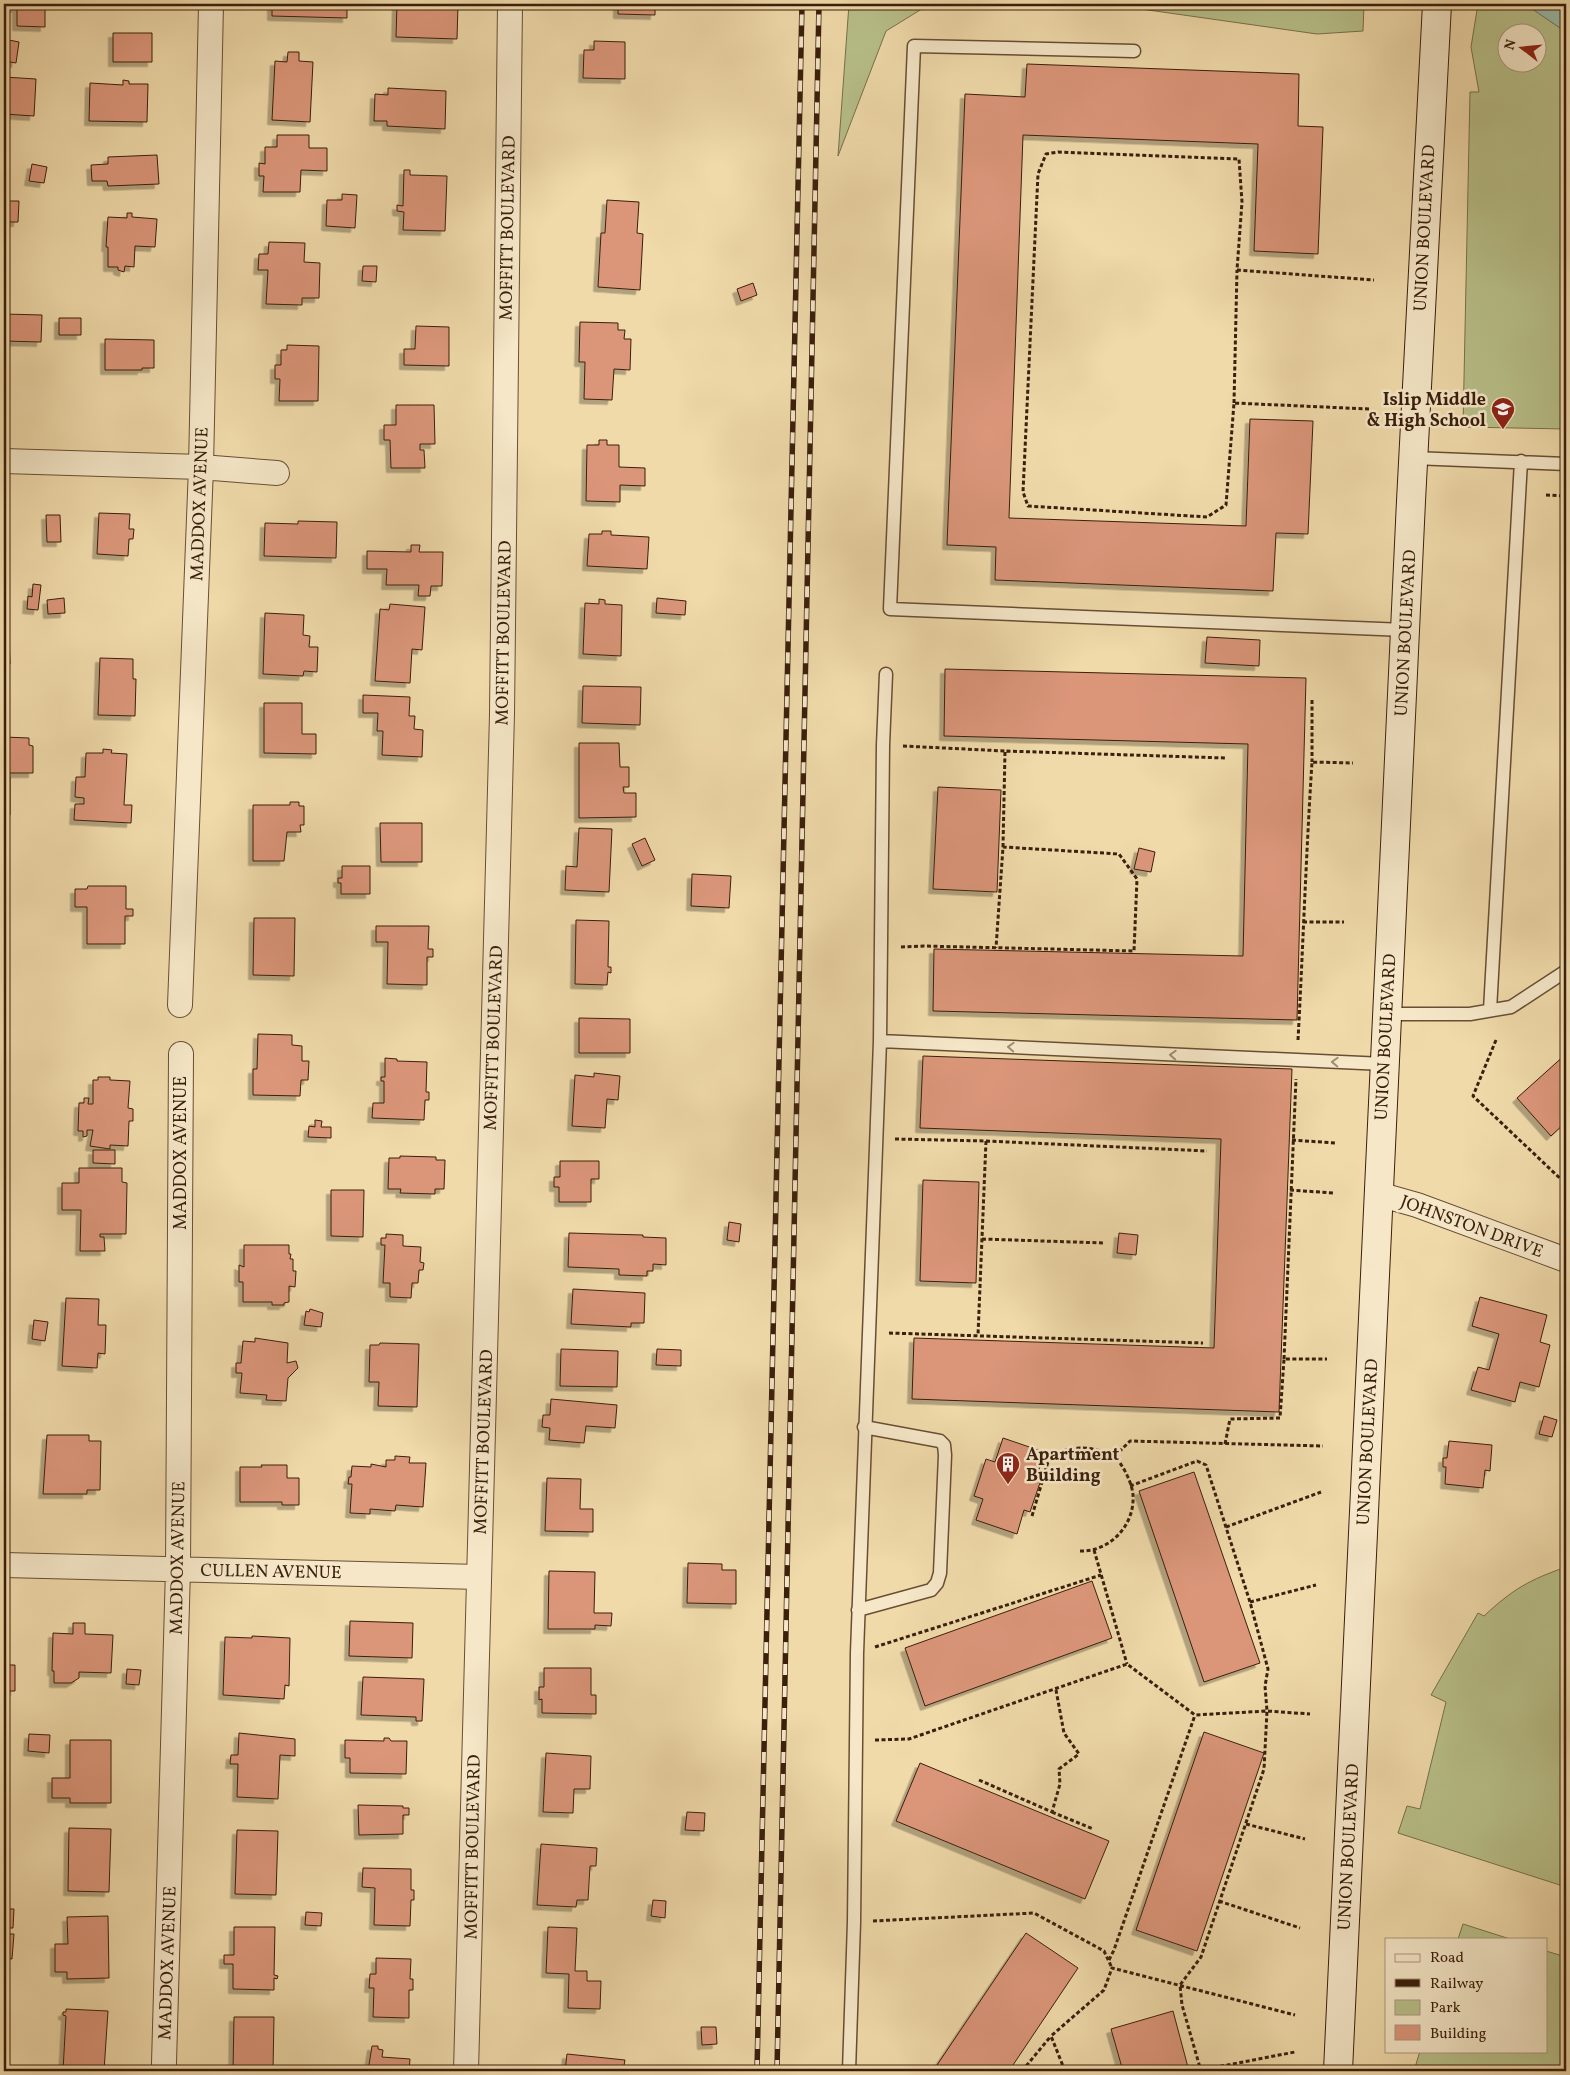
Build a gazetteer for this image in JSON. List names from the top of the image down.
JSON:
{
  "streets": {
    "main road": ["UNION BOULEVARD"],
    "street": [
      "MOFFITT BOULEVARD",
      "MADDOX AVENUE",
      "JOHNSTON DRIVE",
      "CULLEN AVENUE"
    ]
  },
  "crossings": [
    ["MOFFITT BOULEVARD", "CULLEN AVENUE"],
    ["UNION BOULEVARD", "JOHNSTON DRIVE"],
    ["MADDOX AVENUE", "CULLEN AVENUE"]
  ],
  "places": {
    "school or university": ["Islip Middle & High School"],
    "building": ["Apartment Building"]
  },
  "legend": [
    "Road",
    "Railway",
    "Park",
    "Building"
  ],
  "north": "left"
}
